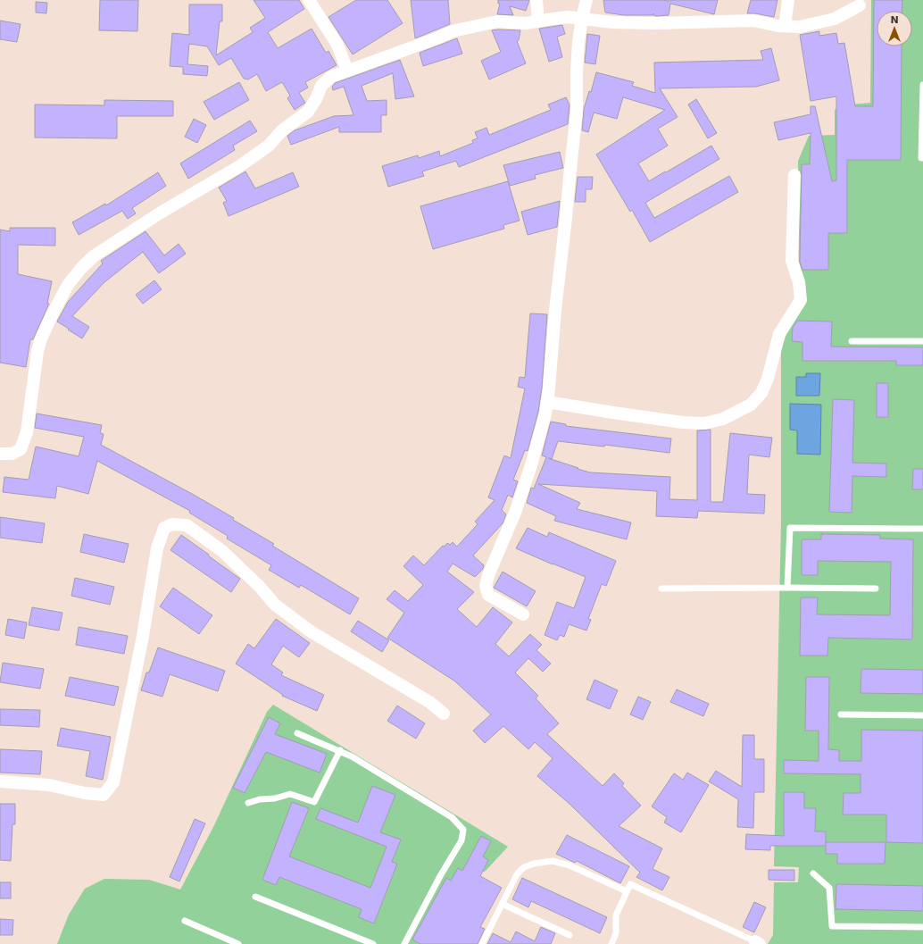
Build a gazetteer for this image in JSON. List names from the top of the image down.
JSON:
{
  "north": "top"
}
